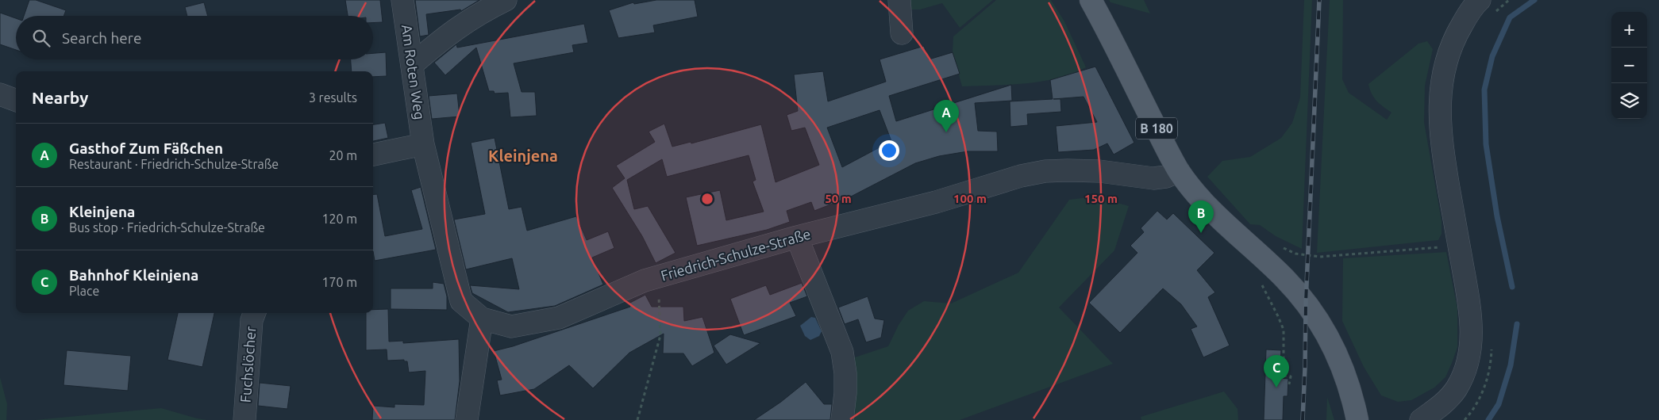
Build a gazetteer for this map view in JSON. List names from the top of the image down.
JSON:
{
  "streets": {
    "main road": ["B 180"],
    "street": ["Am Roten Weg", "Friedrich-Schulze-Straße", "Fuchslöcher"]
  },
  "crossings": [
    ["Am Roten Weg", "Friedrich-Schulze-Straße"],
    ["B 180", "Friedrich-Schulze-Straße"]
  ],
  "districts": ["Kleinjena"],
  "page": {
    "map_buttons": ["+", "−"],
    "search": "Search here",
    "heading": ["Nearby", "3 results"],
    "pins": ["A", "B", "C"],
    "list": [
      {
        "mark": "A",
        "name": "Gasthof Zum Fäßchen",
        "note": "Restaurant · Friedrich-Schulze-Straße",
        "value": "20 m"
      },
      {
        "mark": "B",
        "name": "Kleinjena",
        "note": "Bus stop · Friedrich-Schulze-Straße",
        "value": "120 m"
      },
      {
        "mark": "C",
        "name": "Bahnhof Kleinjena",
        "note": "Place",
        "value": "170 m"
      }
    ]
  },
  "rings": ["50 m", "100 m", "150 m"]
}
